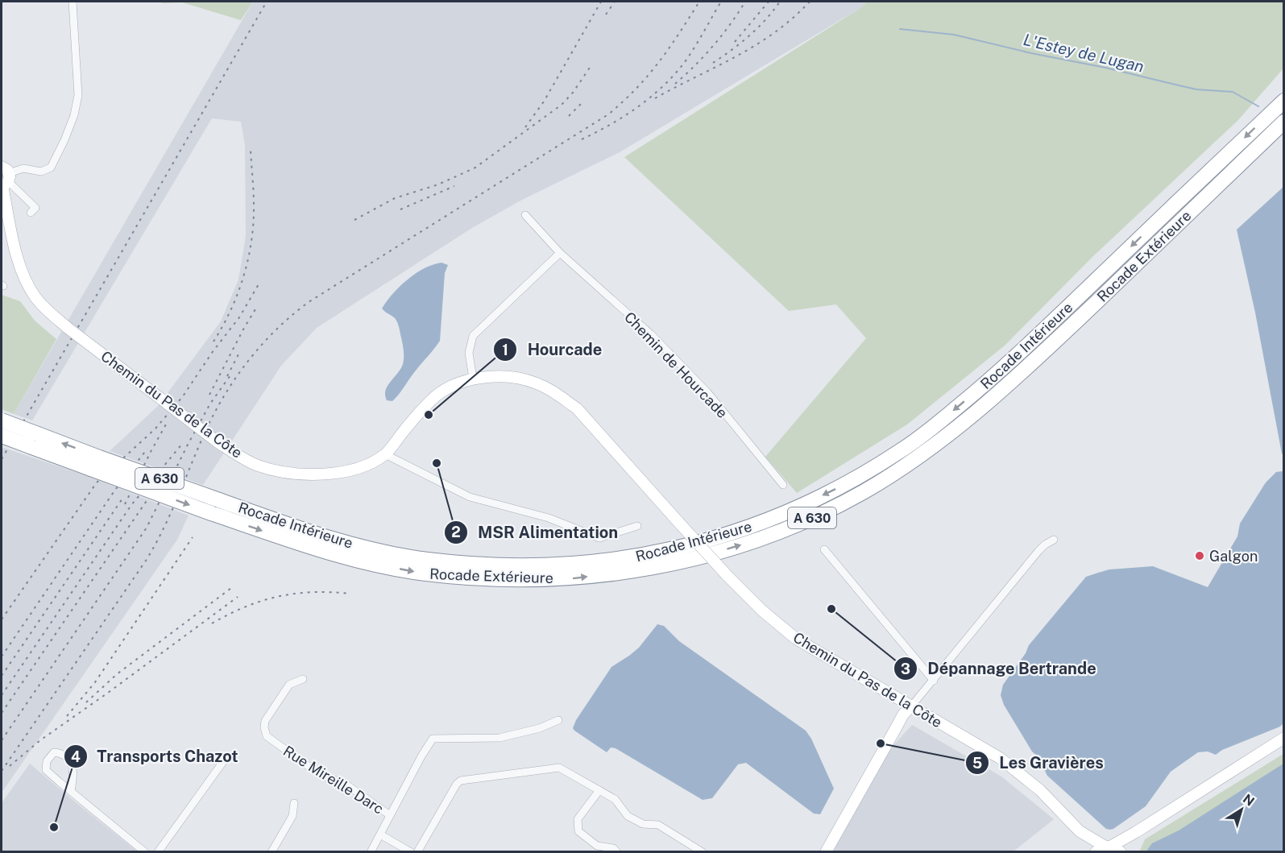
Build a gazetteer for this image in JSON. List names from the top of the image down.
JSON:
{
  "streets": {
    "highway": ["Rocade Extérieure", "Rocade Intérieure", "A 630"],
    "street": ["Chemin de Hourcade", "Chemin du Pas de la Côte", "Rue Mireille Darc"]
  },
  "crossings": [
    ["Rocade Extérieure", "Rocade Intérieure"],
    ["Rocade Intérieure", "A 630"]
  ],
  "one_way": ["Rocade Extérieure", "Rocade Intérieure"],
  "water": ["L'Estey de Lugan"],
  "places": [
    "Hourcade",
    "MSR Alimentation",
    "Galgon",
    "Dépannage Bertrande",
    "Les Gravières",
    "Transports Chazot"
  ],
  "north": "top right"
}
